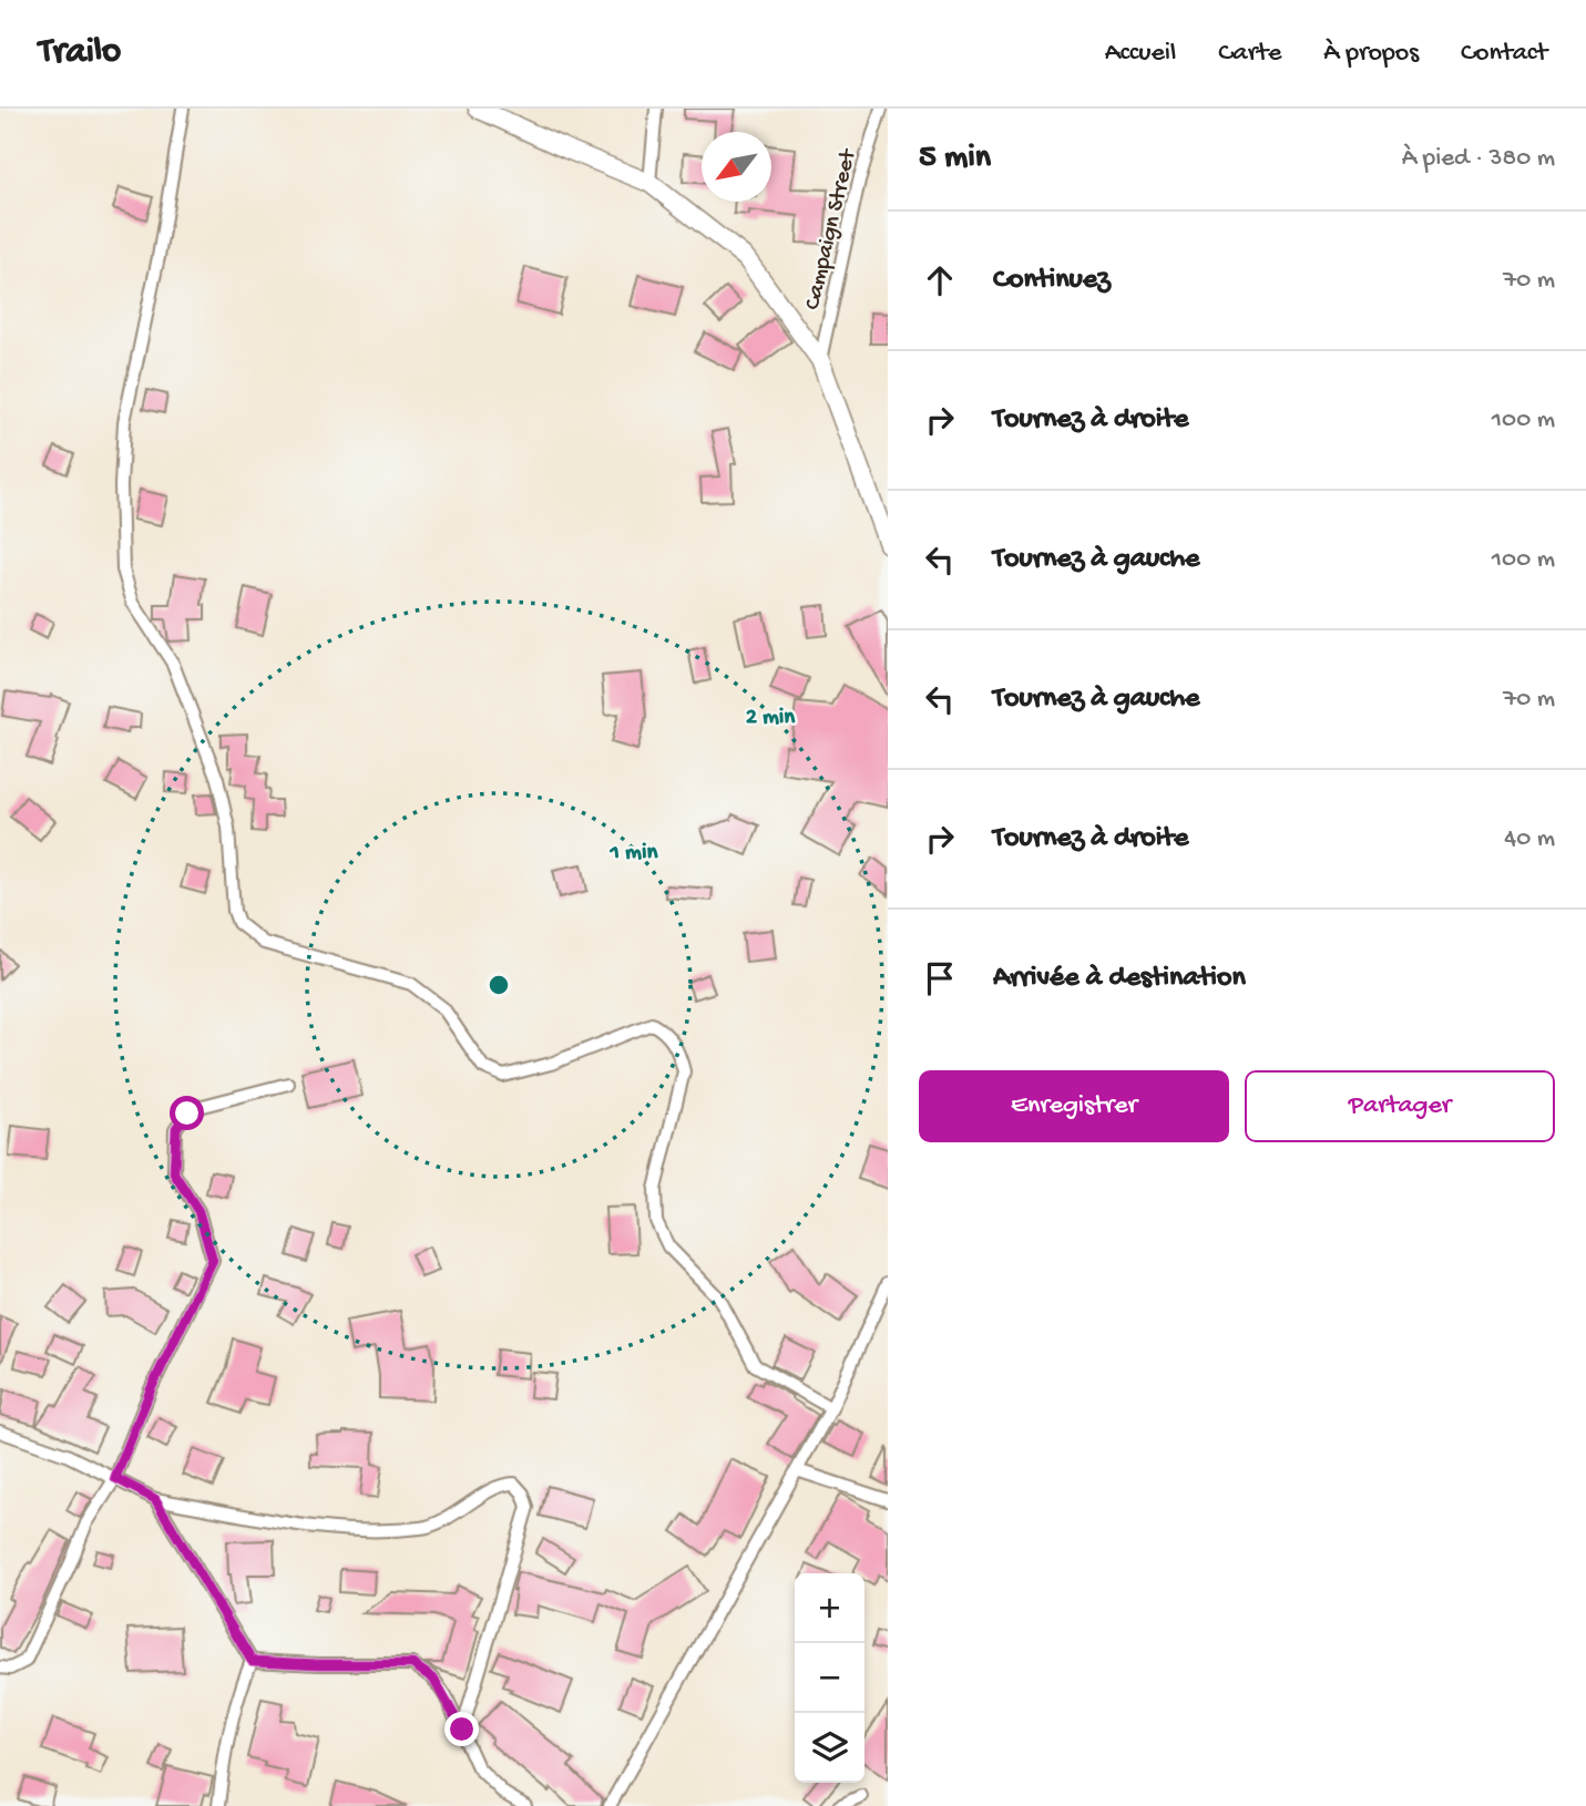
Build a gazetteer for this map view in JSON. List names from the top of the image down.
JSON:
{
  "streets": {
    "street": ["Campaign Street"]
  },
  "north": "bottom left",
  "page": {
    "header": "Trailo",
    "nav": [
      "Accueil",
      "Carte",
      "À propos",
      "Contact"
    ],
    "heading": ["5 min", "À pied · 380 m"],
    "list": [
      ["Continuez", "70 m"],
      ["Tournez à droite", "100 m"],
      ["Tournez à gauche", "100 m"],
      ["Tournez à gauche", "70 m"],
      ["Tournez à droite", "40 m"],
      "Arrivée à destination"
    ],
    "buttons": ["Enregistrer", "Partager"],
    "map_buttons": ["+", "−"]
  },
  "rings": ["2 min", "1 min"]
}
